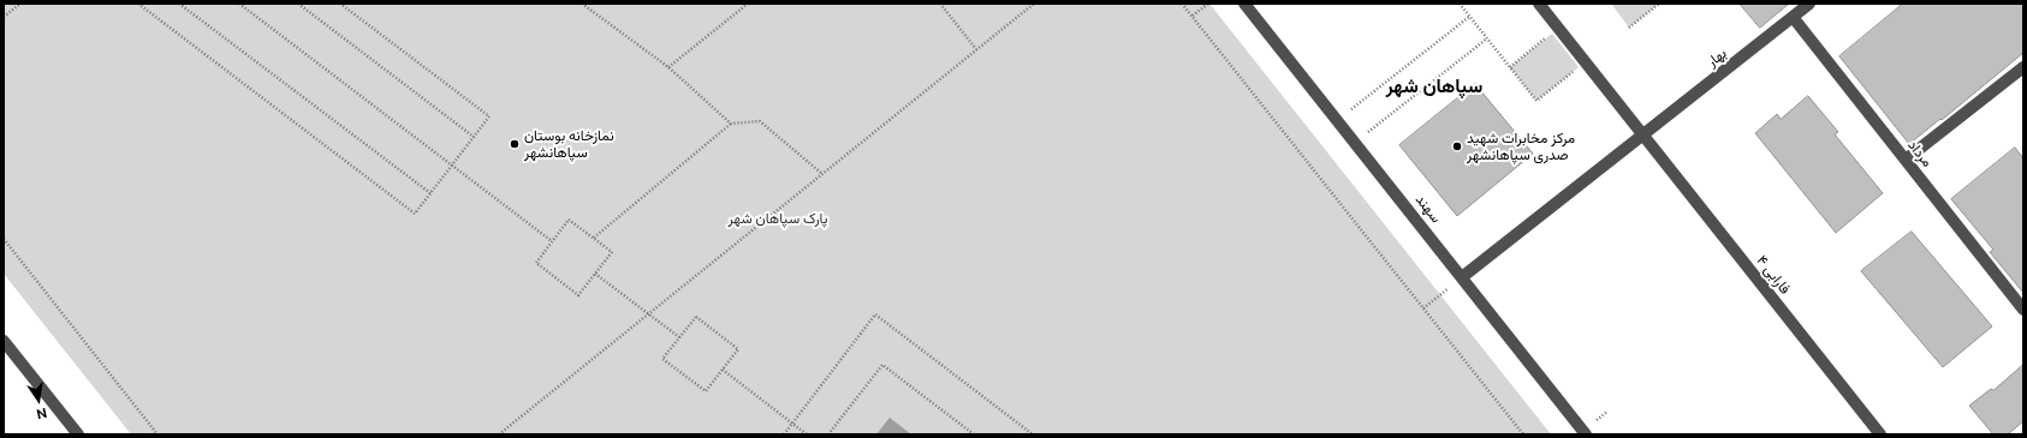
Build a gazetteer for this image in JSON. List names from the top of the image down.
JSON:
{
  "streets": {
    "street": [
      "بهار",
      "مرداد",
      "سهند",
      "فارابی ۴"
    ]
  },
  "crossings": [
    ["بهار", "مرداد"],
    ["بهار", "سهند"],
    ["بهار", "فارابی ۴"]
  ],
  "districts": ["سپاهان شهر"],
  "parks": ["پارک سپاهان شهر"],
  "places": ["نمازخانه بوستان سپاهانشهر", "مرکز مخابرات شهید صدری سپاهانشهر"],
  "north": "bottom"
}
